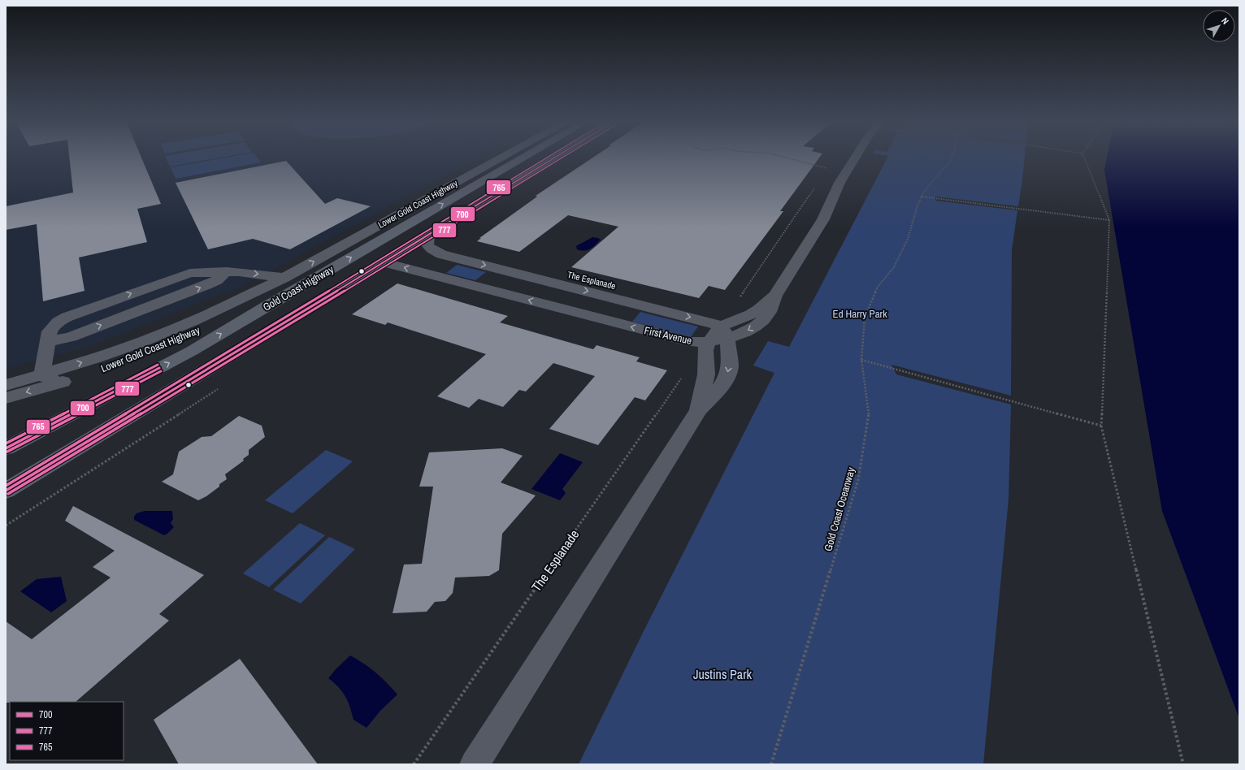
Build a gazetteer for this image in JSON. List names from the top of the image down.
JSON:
{
  "streets": {
    "highway": ["Gold Coast Highway"],
    "street": ["Lower Gold Coast Highway", "First Avenue"],
    "path": ["The Esplanade", "Gold Coast Oceanway"]
  },
  "crossings": [
    ["Gold Coast Highway", "First Avenue"]
  ],
  "parks": ["Ed Harry Park", "Justins Park"],
  "lines": ["transit line 700", "transit line 777", "transit line 765"],
  "legend": ["700", "777", "765"],
  "north": "top right"
}
